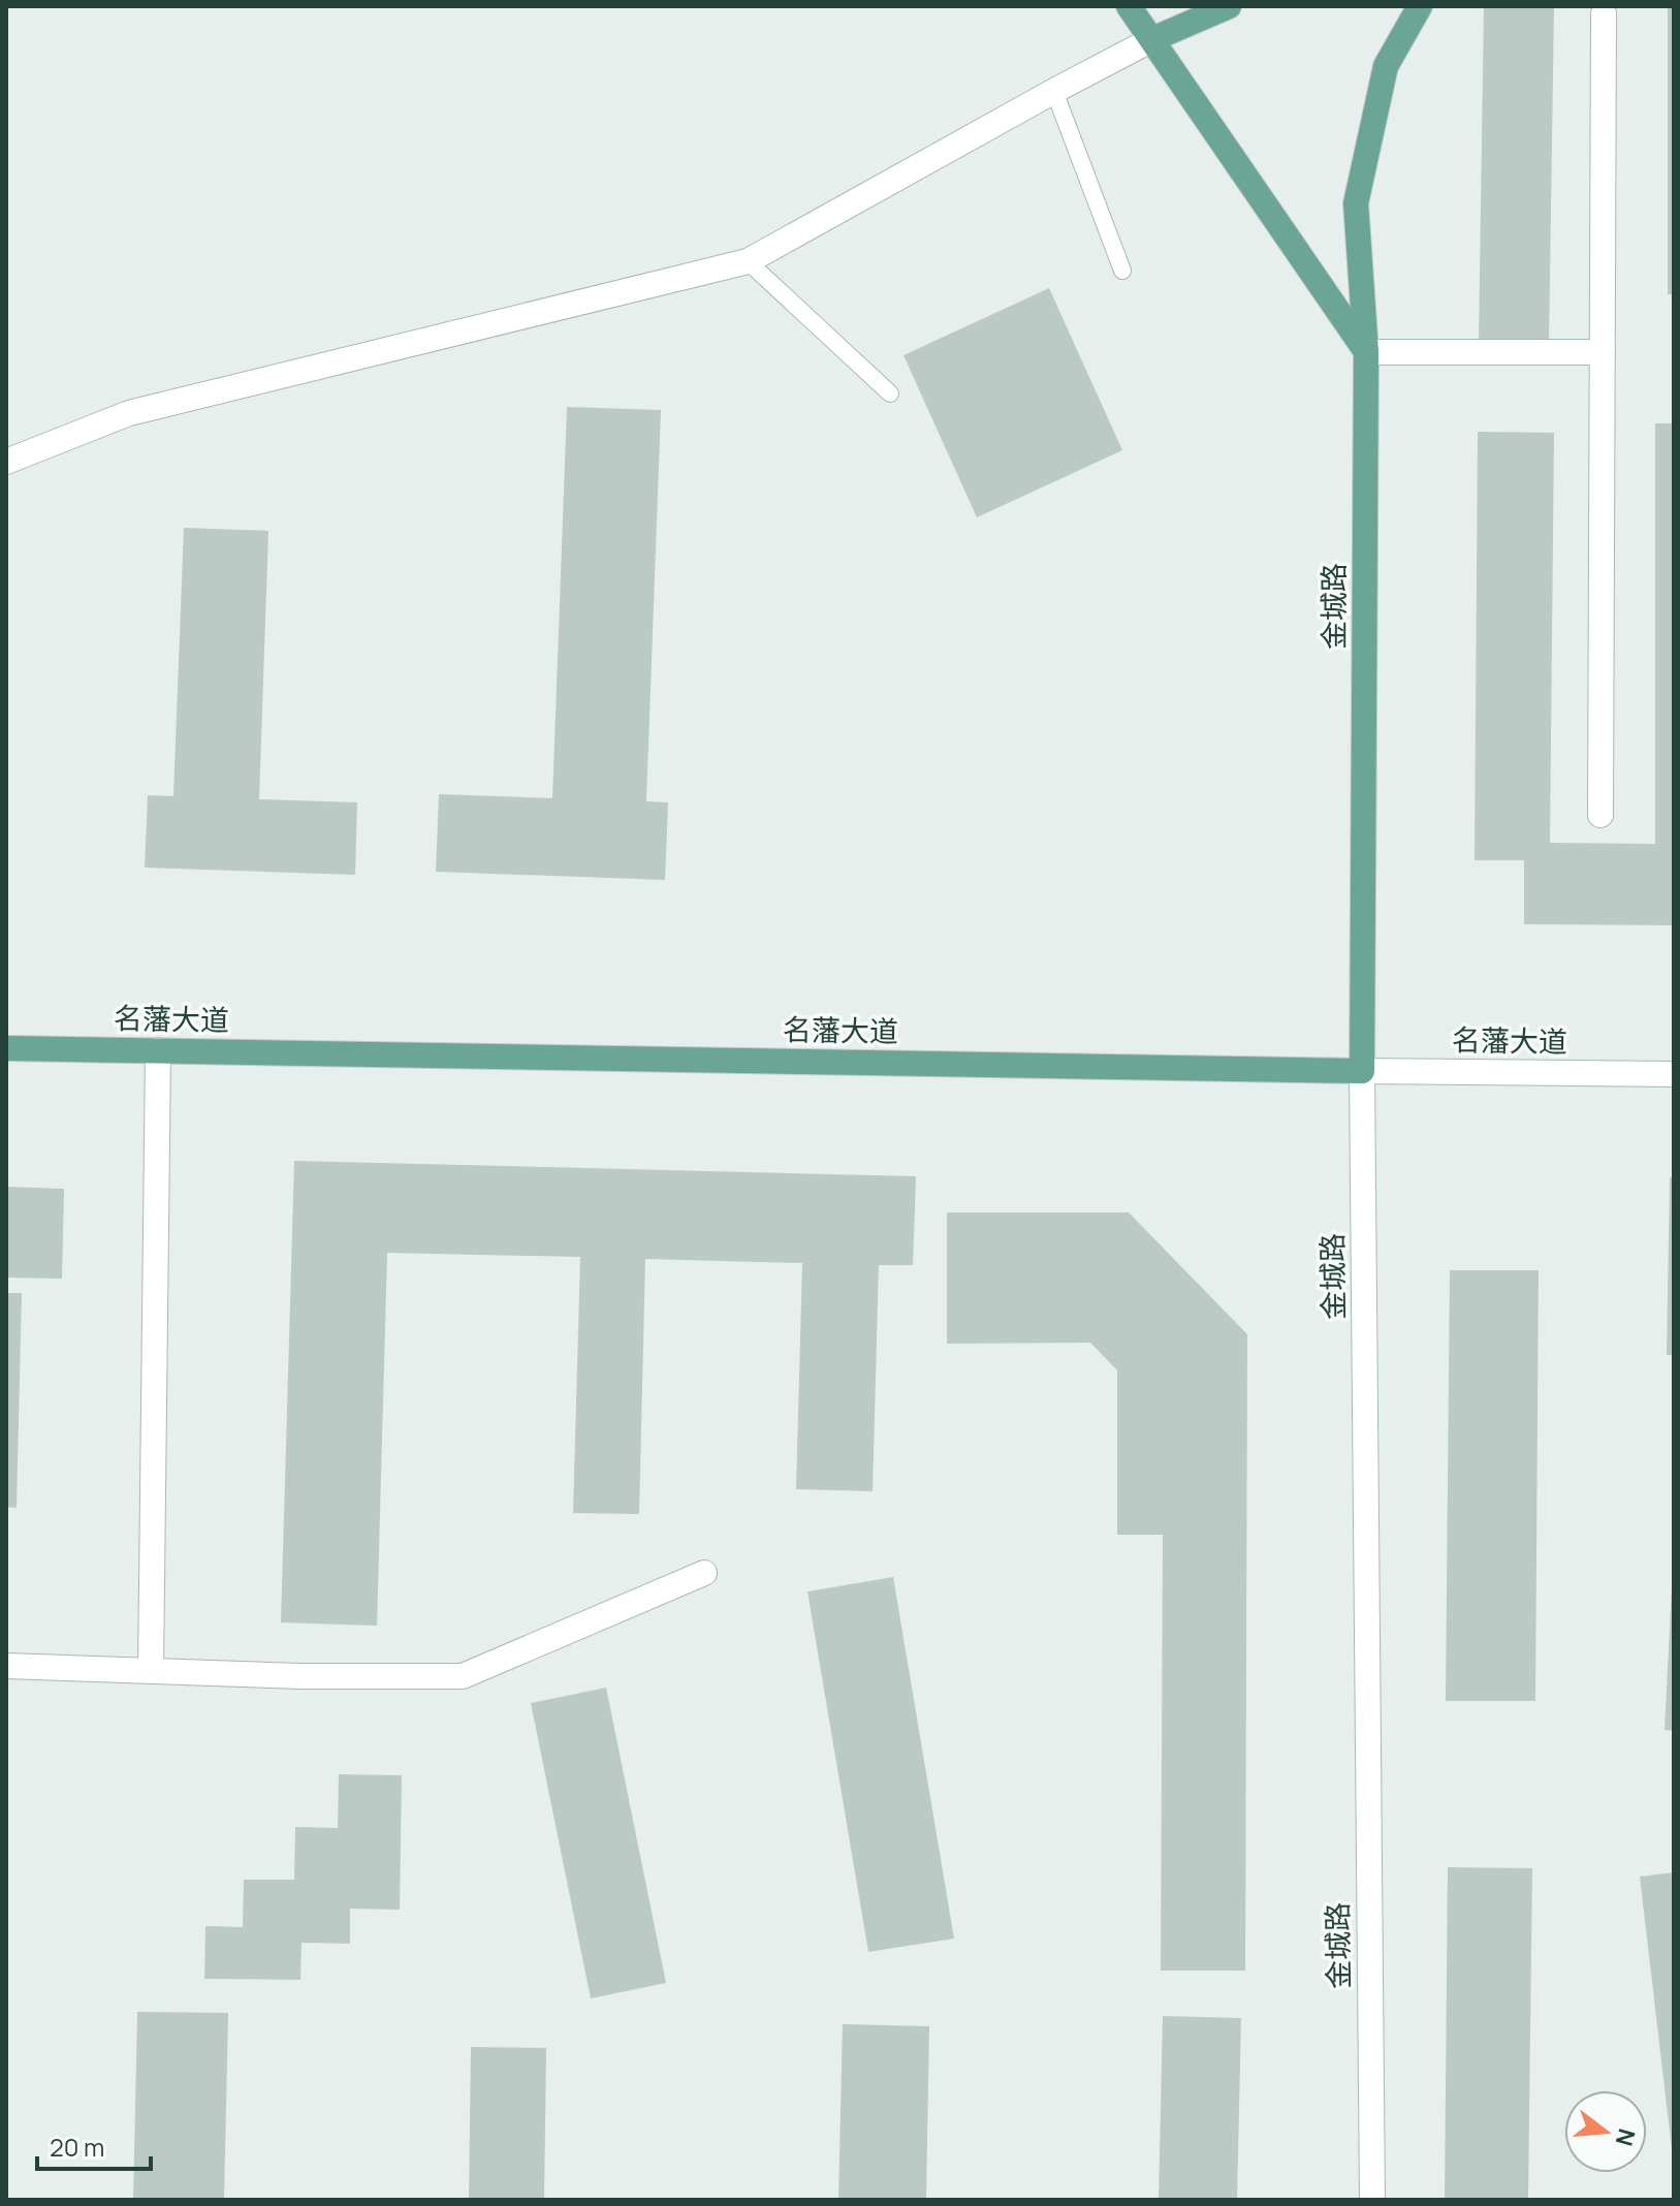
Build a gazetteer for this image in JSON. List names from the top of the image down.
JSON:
{
  "streets": {
    "main road": ["金城路", "名藩大道"]
  },
  "crossings": [
    ["金城路", "名藩大道"]
  ],
  "scale_bar": "20 m",
  "north": "right"
}
